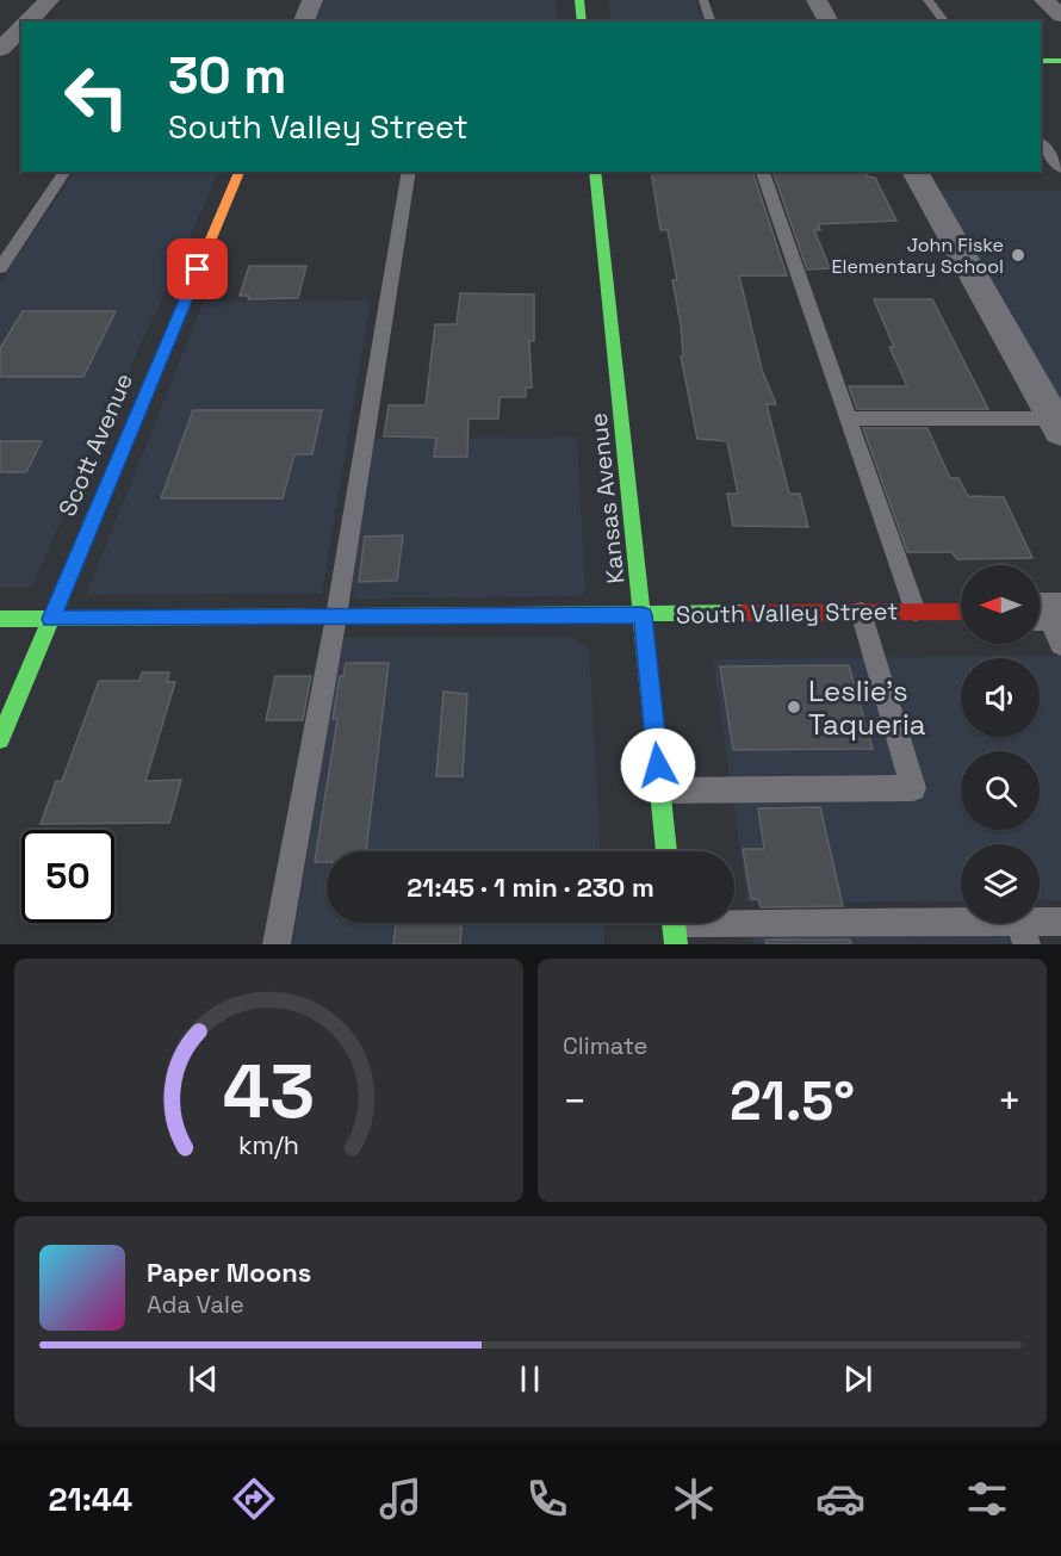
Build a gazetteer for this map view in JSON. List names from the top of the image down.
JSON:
{
  "streets": {
    "street": ["Scott Avenue", "Kansas Avenue", "South Valley Street"]
  },
  "crossings": [
    ["Scott Avenue", "South Valley Street"],
    ["Kansas Avenue", "South Valley Street"]
  ],
  "places": ["John Fiske Elementary School", "Leslie's Taqueria"],
  "north": "left",
  "page": {
    "turn": ["30 m", "South Valley Street"],
    "limit": "50",
    "trip": "21:45 · 1 min · 230 m",
    "tile": "Climate",
    "heat": ["−", "21.5°", "+"],
    "song": ["Paper Moons", "Ada Vale"],
    "tabs": "21:44",
    "gauge": ["43", "km/h"]
  }
}
